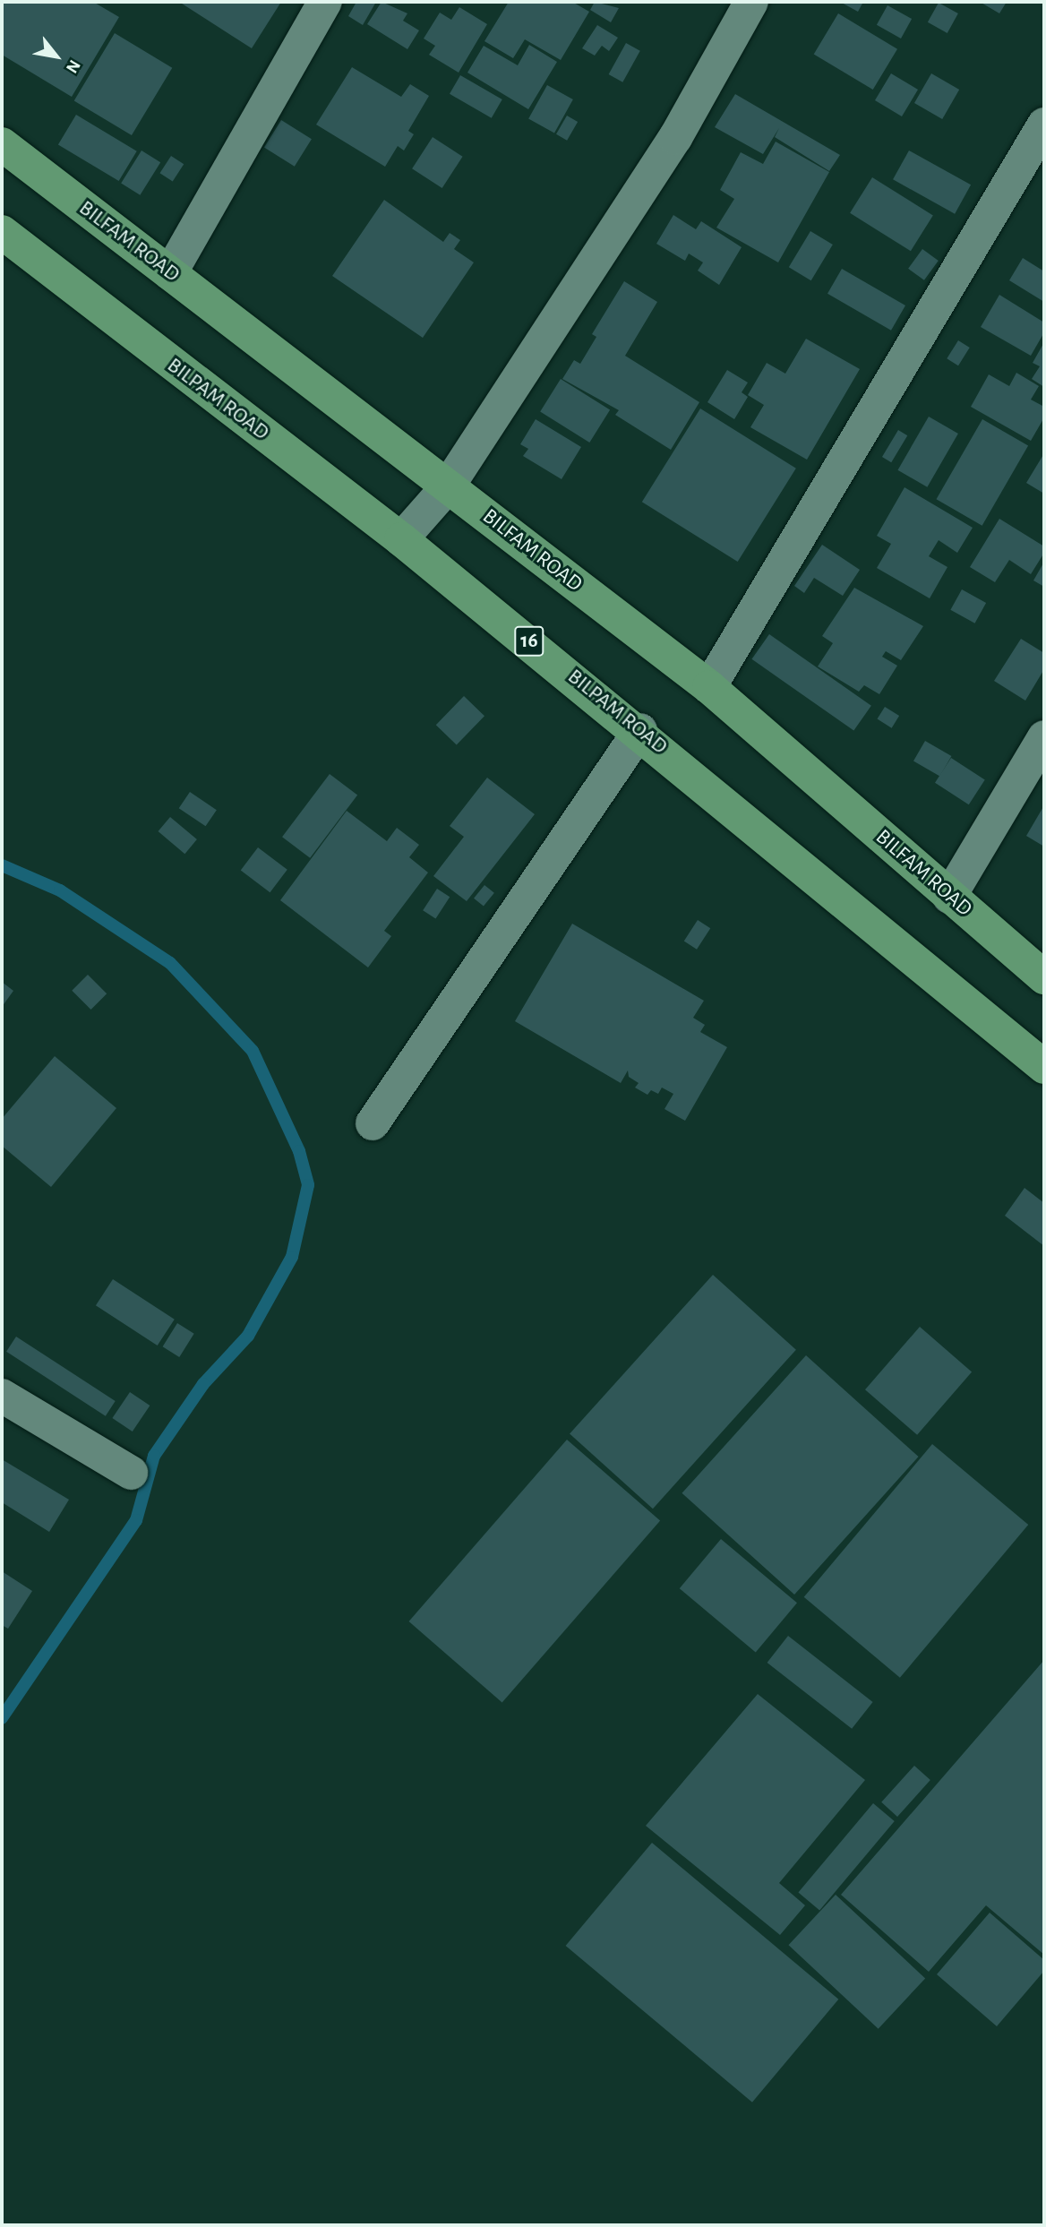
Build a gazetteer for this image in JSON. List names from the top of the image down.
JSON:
{
  "streets": {
    "main road": ["BILFAM ROAD", "BILPAM ROAD", "16"]
  },
  "north": "bottom right"
}
